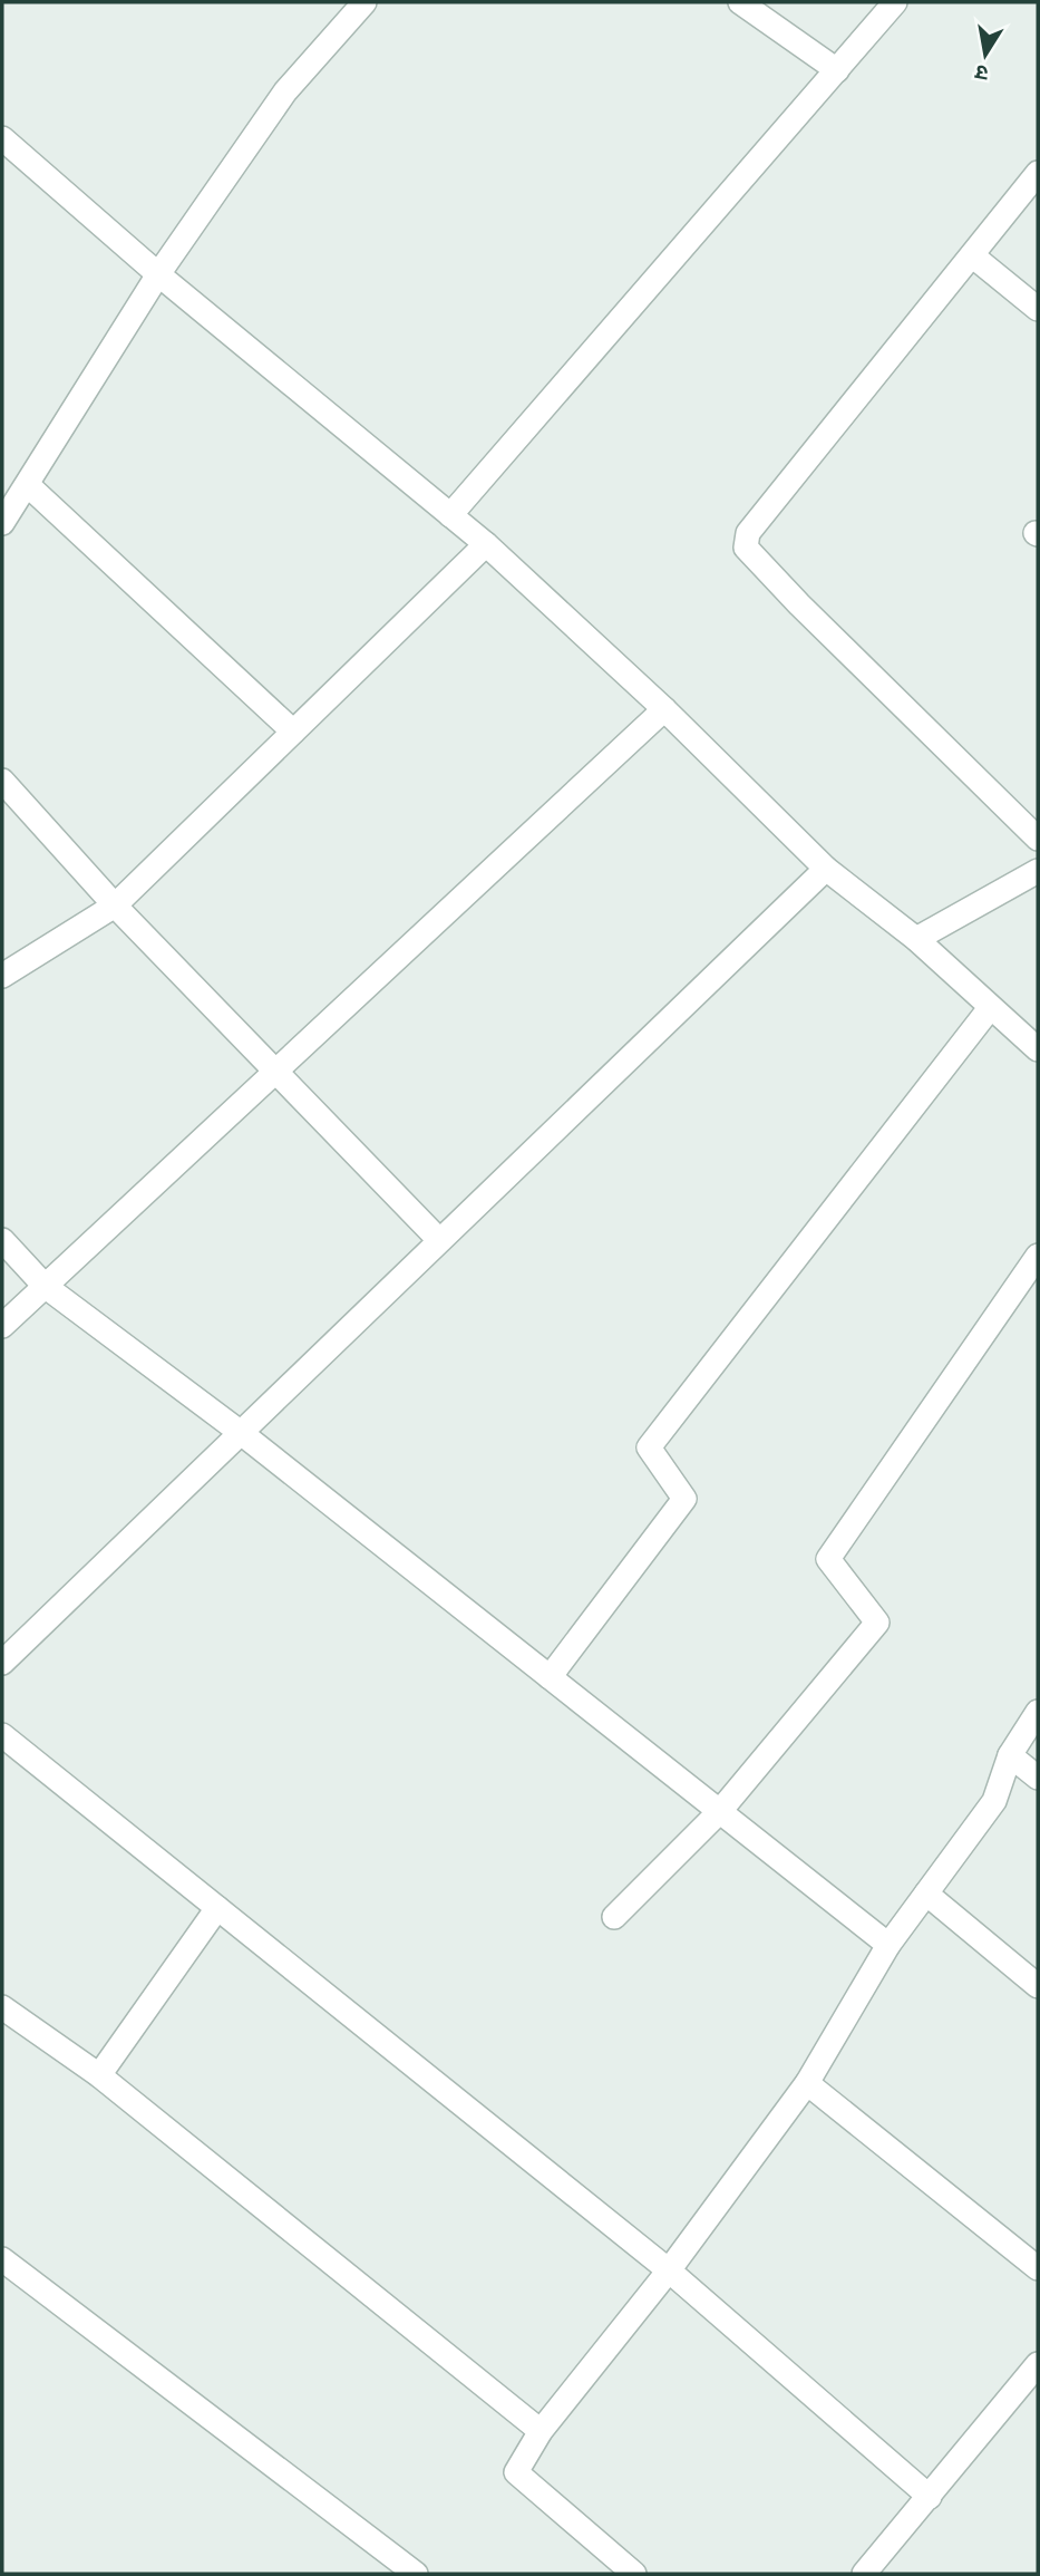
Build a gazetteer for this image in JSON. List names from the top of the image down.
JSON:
{
  "north": "bottom"
}
